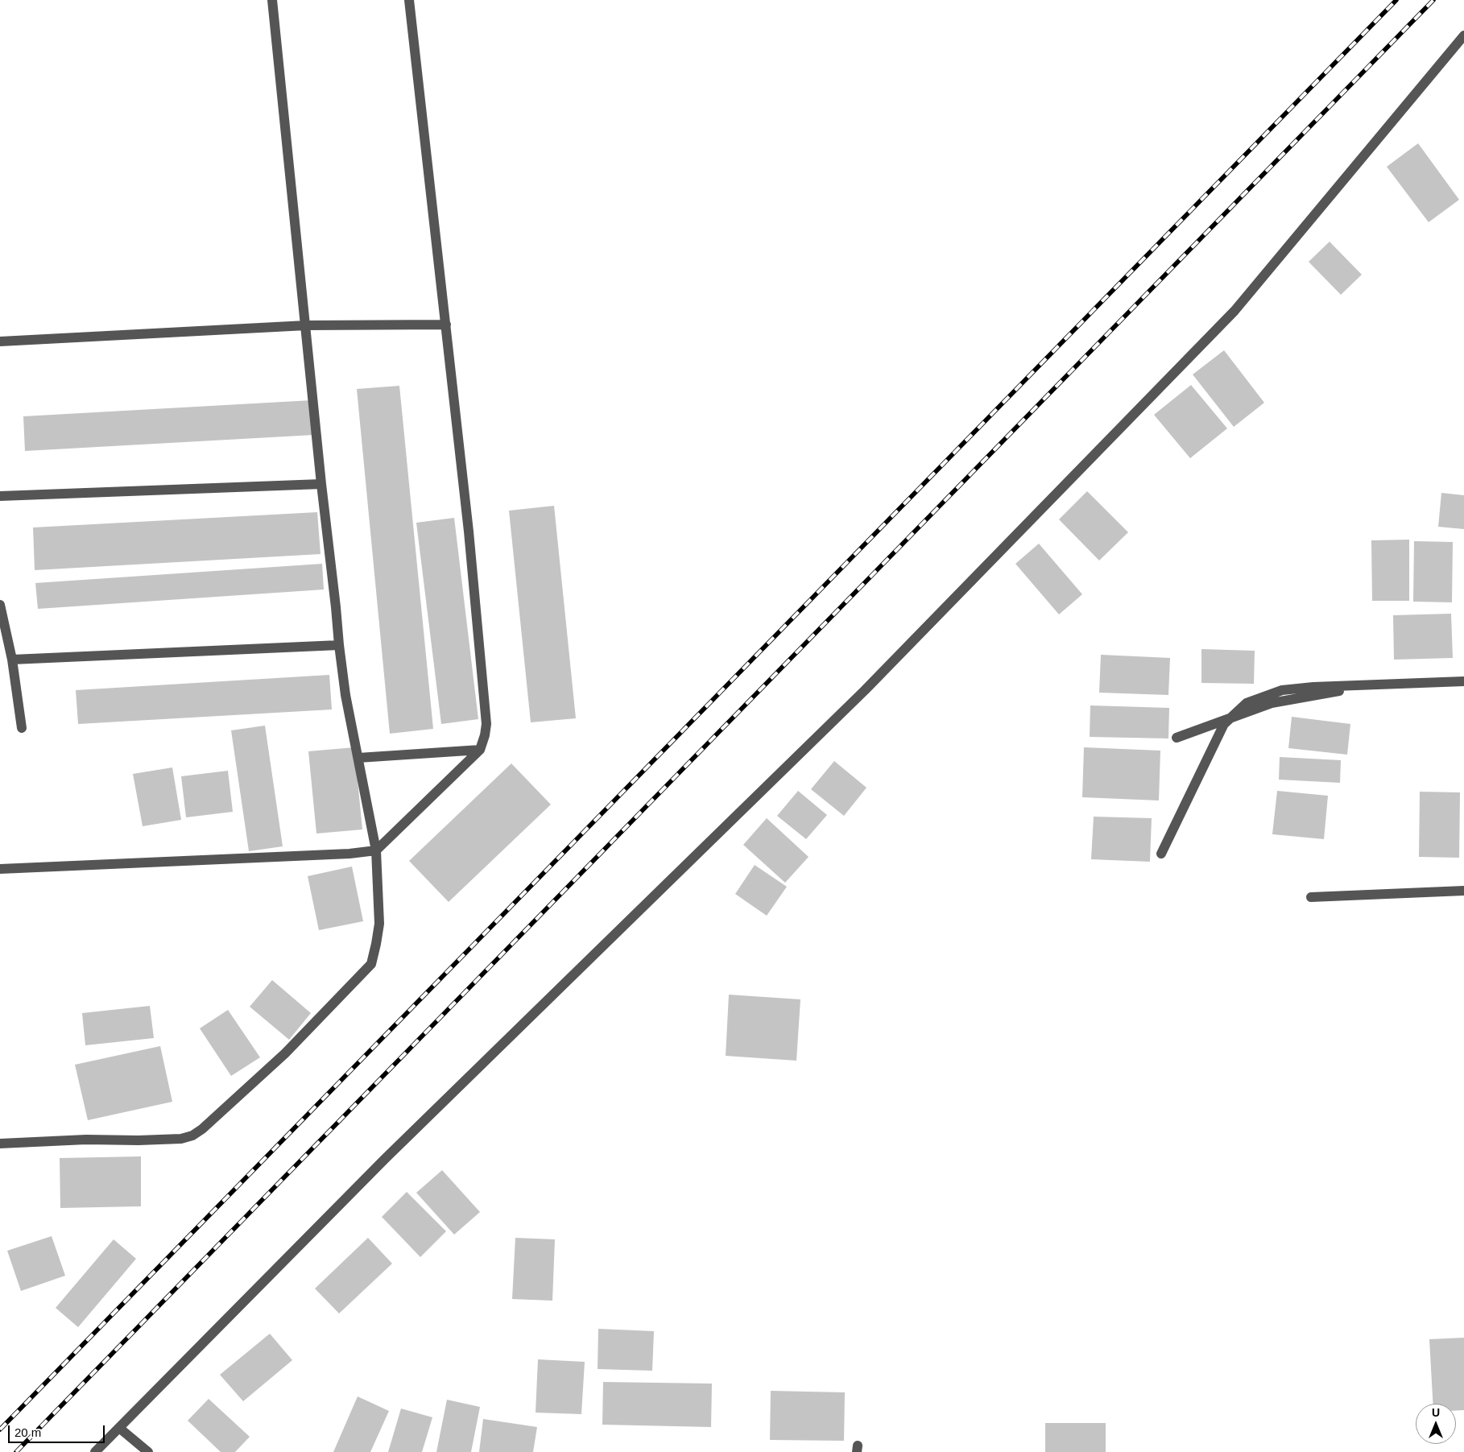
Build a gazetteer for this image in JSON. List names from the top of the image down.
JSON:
{
  "scale_bar": "20 m",
  "north": "top"
}
